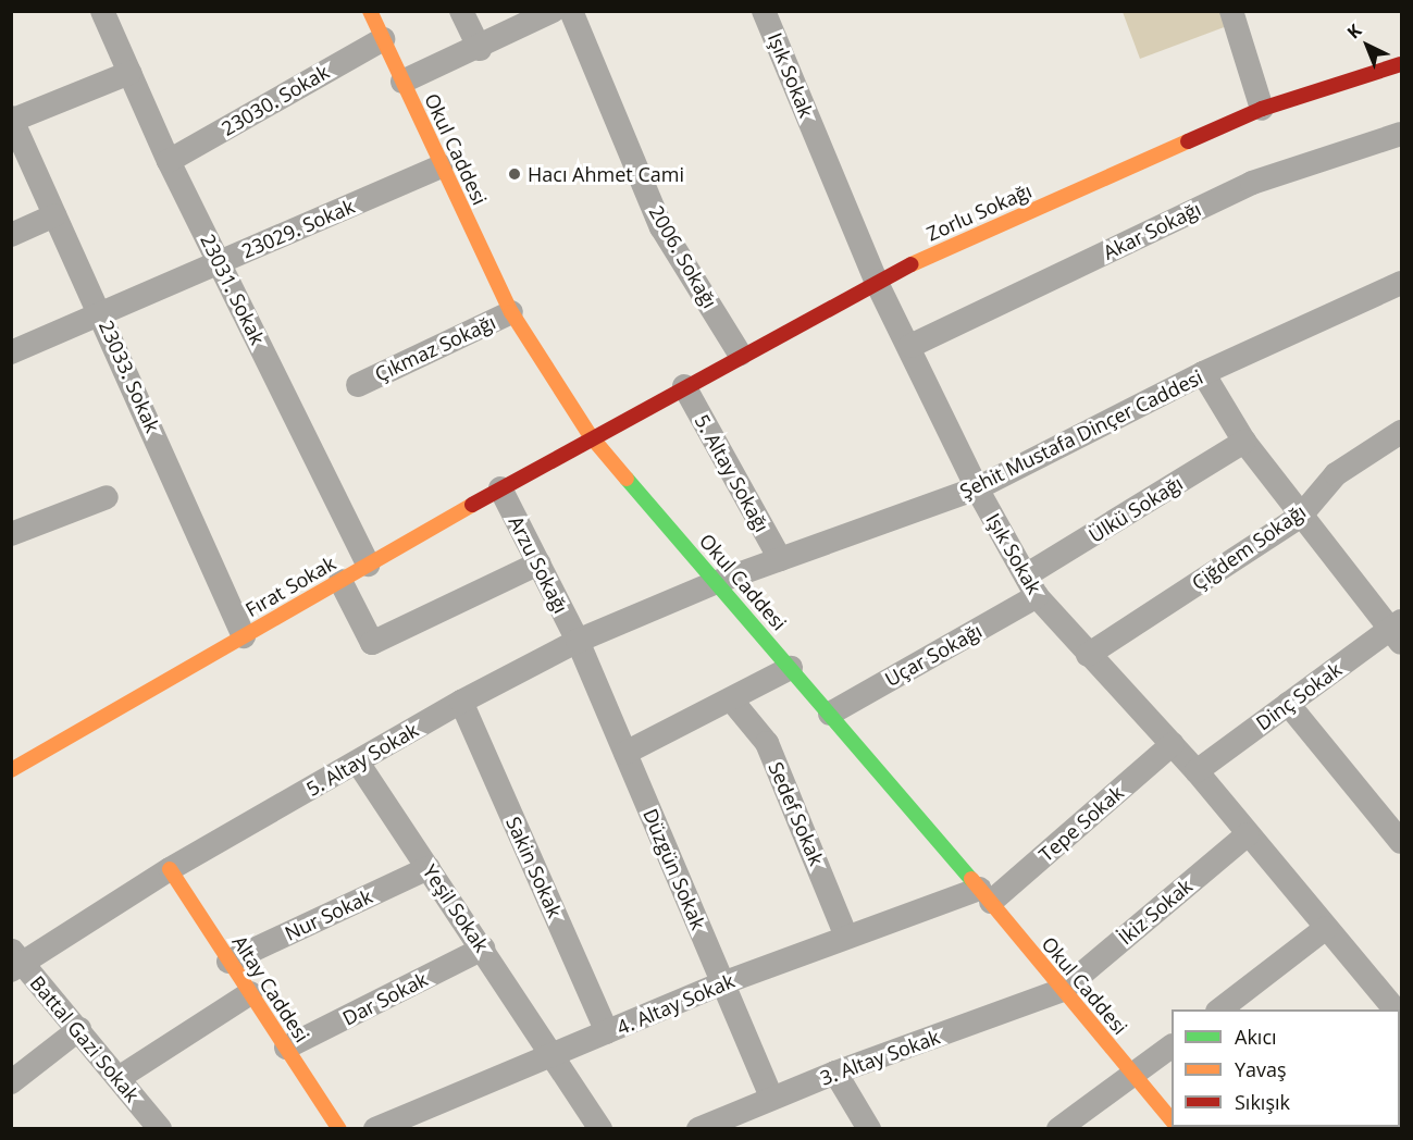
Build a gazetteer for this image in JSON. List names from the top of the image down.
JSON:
{
  "streets": {
    "main road": [
      "Okul Caddesi",
      "Zorlu Sokağı",
      "Fırat Sokak",
      "Altay Caddesi"
    ],
    "street": [
      "Işık Sokak",
      "23030. Sokak",
      "23029. Sokak",
      "Akar Sokağı",
      "2006. Sokağı",
      "23031. Sokak",
      "Çıkmaz Sokağı",
      "23033. Sokak",
      "Şehit Mustafa Dinçer Caddesi",
      "5. Altay Sokağı",
      "Ülkü Sokağı",
      "Çiğdem Sokağı",
      "Arzu Sokağı",
      "Uçar Sokağı",
      "Dinç Sokak",
      "5. Altay Sokak",
      "Sedef Sokak",
      "Tepe Sokak",
      "Sakin Sokak",
      "Düzgün Sokak",
      "Yeşil Sokak",
      "İkiz Sokak",
      "Nur Sokak",
      "Dar Sokak",
      "4. Altay Sokak",
      "Battal Gazi Sokak",
      "3. Altay Sokak"
    ]
  },
  "crossings": [
    ["Işık Sokak", "Zorlu Sokağı"],
    ["Işık Sokak", "Akar Sokağı"],
    ["Işık Sokak", "Şehit Mustafa Dinçer Caddesi"],
    ["Işık Sokak", "Ülkü Sokağı"],
    ["Işık Sokak", "Çiğdem Sokağı"],
    ["Işık Sokak", "Uçar Sokağı"],
    ["Işık Sokak", "Dinç Sokak"],
    ["Işık Sokak", "Tepe Sokak"],
    ["Işık Sokak", "İkiz Sokak"],
    ["23030. Sokak", "Okul Caddesi"],
    ["23030. Sokak", "23031. Sokak"],
    ["Okul Caddesi", "Zorlu Sokağı"],
    ["Okul Caddesi", "23029. Sokak"],
    ["Okul Caddesi", "Çıkmaz Sokağı"],
    ["Okul Caddesi", "Şehit Mustafa Dinçer Caddesi"],
    ["Okul Caddesi", "Fırat Sokak"],
    ["Okul Caddesi", "Uçar Sokağı"],
    ["Okul Caddesi", "5. Altay Sokak"],
    ["Okul Caddesi", "Tepe Sokak"],
    ["Okul Caddesi", "İkiz Sokak"],
    ["Okul Caddesi", "4. Altay Sokak"],
    ["Okul Caddesi", "3. Altay Sokak"],
    ["Zorlu Sokağı", "2006. Sokağı"],
    ["Zorlu Sokağı", "5. Altay Sokağı"],
    ["Zorlu Sokağı", "Fırat Sokak"],
    ["23029. Sokak", "23031. Sokak"],
    ["23029. Sokak", "23033. Sokak"],
    ["23031. Sokak", "Fırat Sokak"],
    ["23033. Sokak", "Fırat Sokak"],
    ["Şehit Mustafa Dinçer Caddesi", "5. Altay Sokağı"],
    ["Şehit Mustafa Dinçer Caddesi", "5. Altay Sokak"],
    ["Ülkü Sokağı", "Uçar Sokağı"],
    ["Arzu Sokağı", "Fırat Sokak"],
    ["Arzu Sokağı", "5. Altay Sokak"],
    ["Arzu Sokağı", "Düzgün Sokak"],
    ["5. Altay Sokak", "Sakin Sokak"],
    ["5. Altay Sokak", "Düzgün Sokak"],
    ["5. Altay Sokak", "Yeşil Sokak"],
    ["5. Altay Sokak", "Altay Caddesi"],
    ["5. Altay Sokak", "Battal Gazi Sokak"],
    ["Sedef Sokak", "4. Altay Sokak"],
    ["Tepe Sokak", "4. Altay Sokak"],
    ["Sakin Sokak", "4. Altay Sokak"],
    ["Düzgün Sokak", "4. Altay Sokak"],
    ["Düzgün Sokak", "3. Altay Sokak"],
    ["Yeşil Sokak", "Nur Sokak"],
    ["Yeşil Sokak", "Dar Sokak"],
    ["Yeşil Sokak", "4. Altay Sokak"],
    ["İkiz Sokak", "3. Altay Sokak"],
    ["Nur Sokak", "Altay Caddesi"],
    ["Altay Caddesi", "Dar Sokak"]
  ],
  "places": ["Hacı Ahmet Cami"],
  "legend": ["Akıcı", "Yavaş", "Sıkışık"],
  "north": "top left"
}
